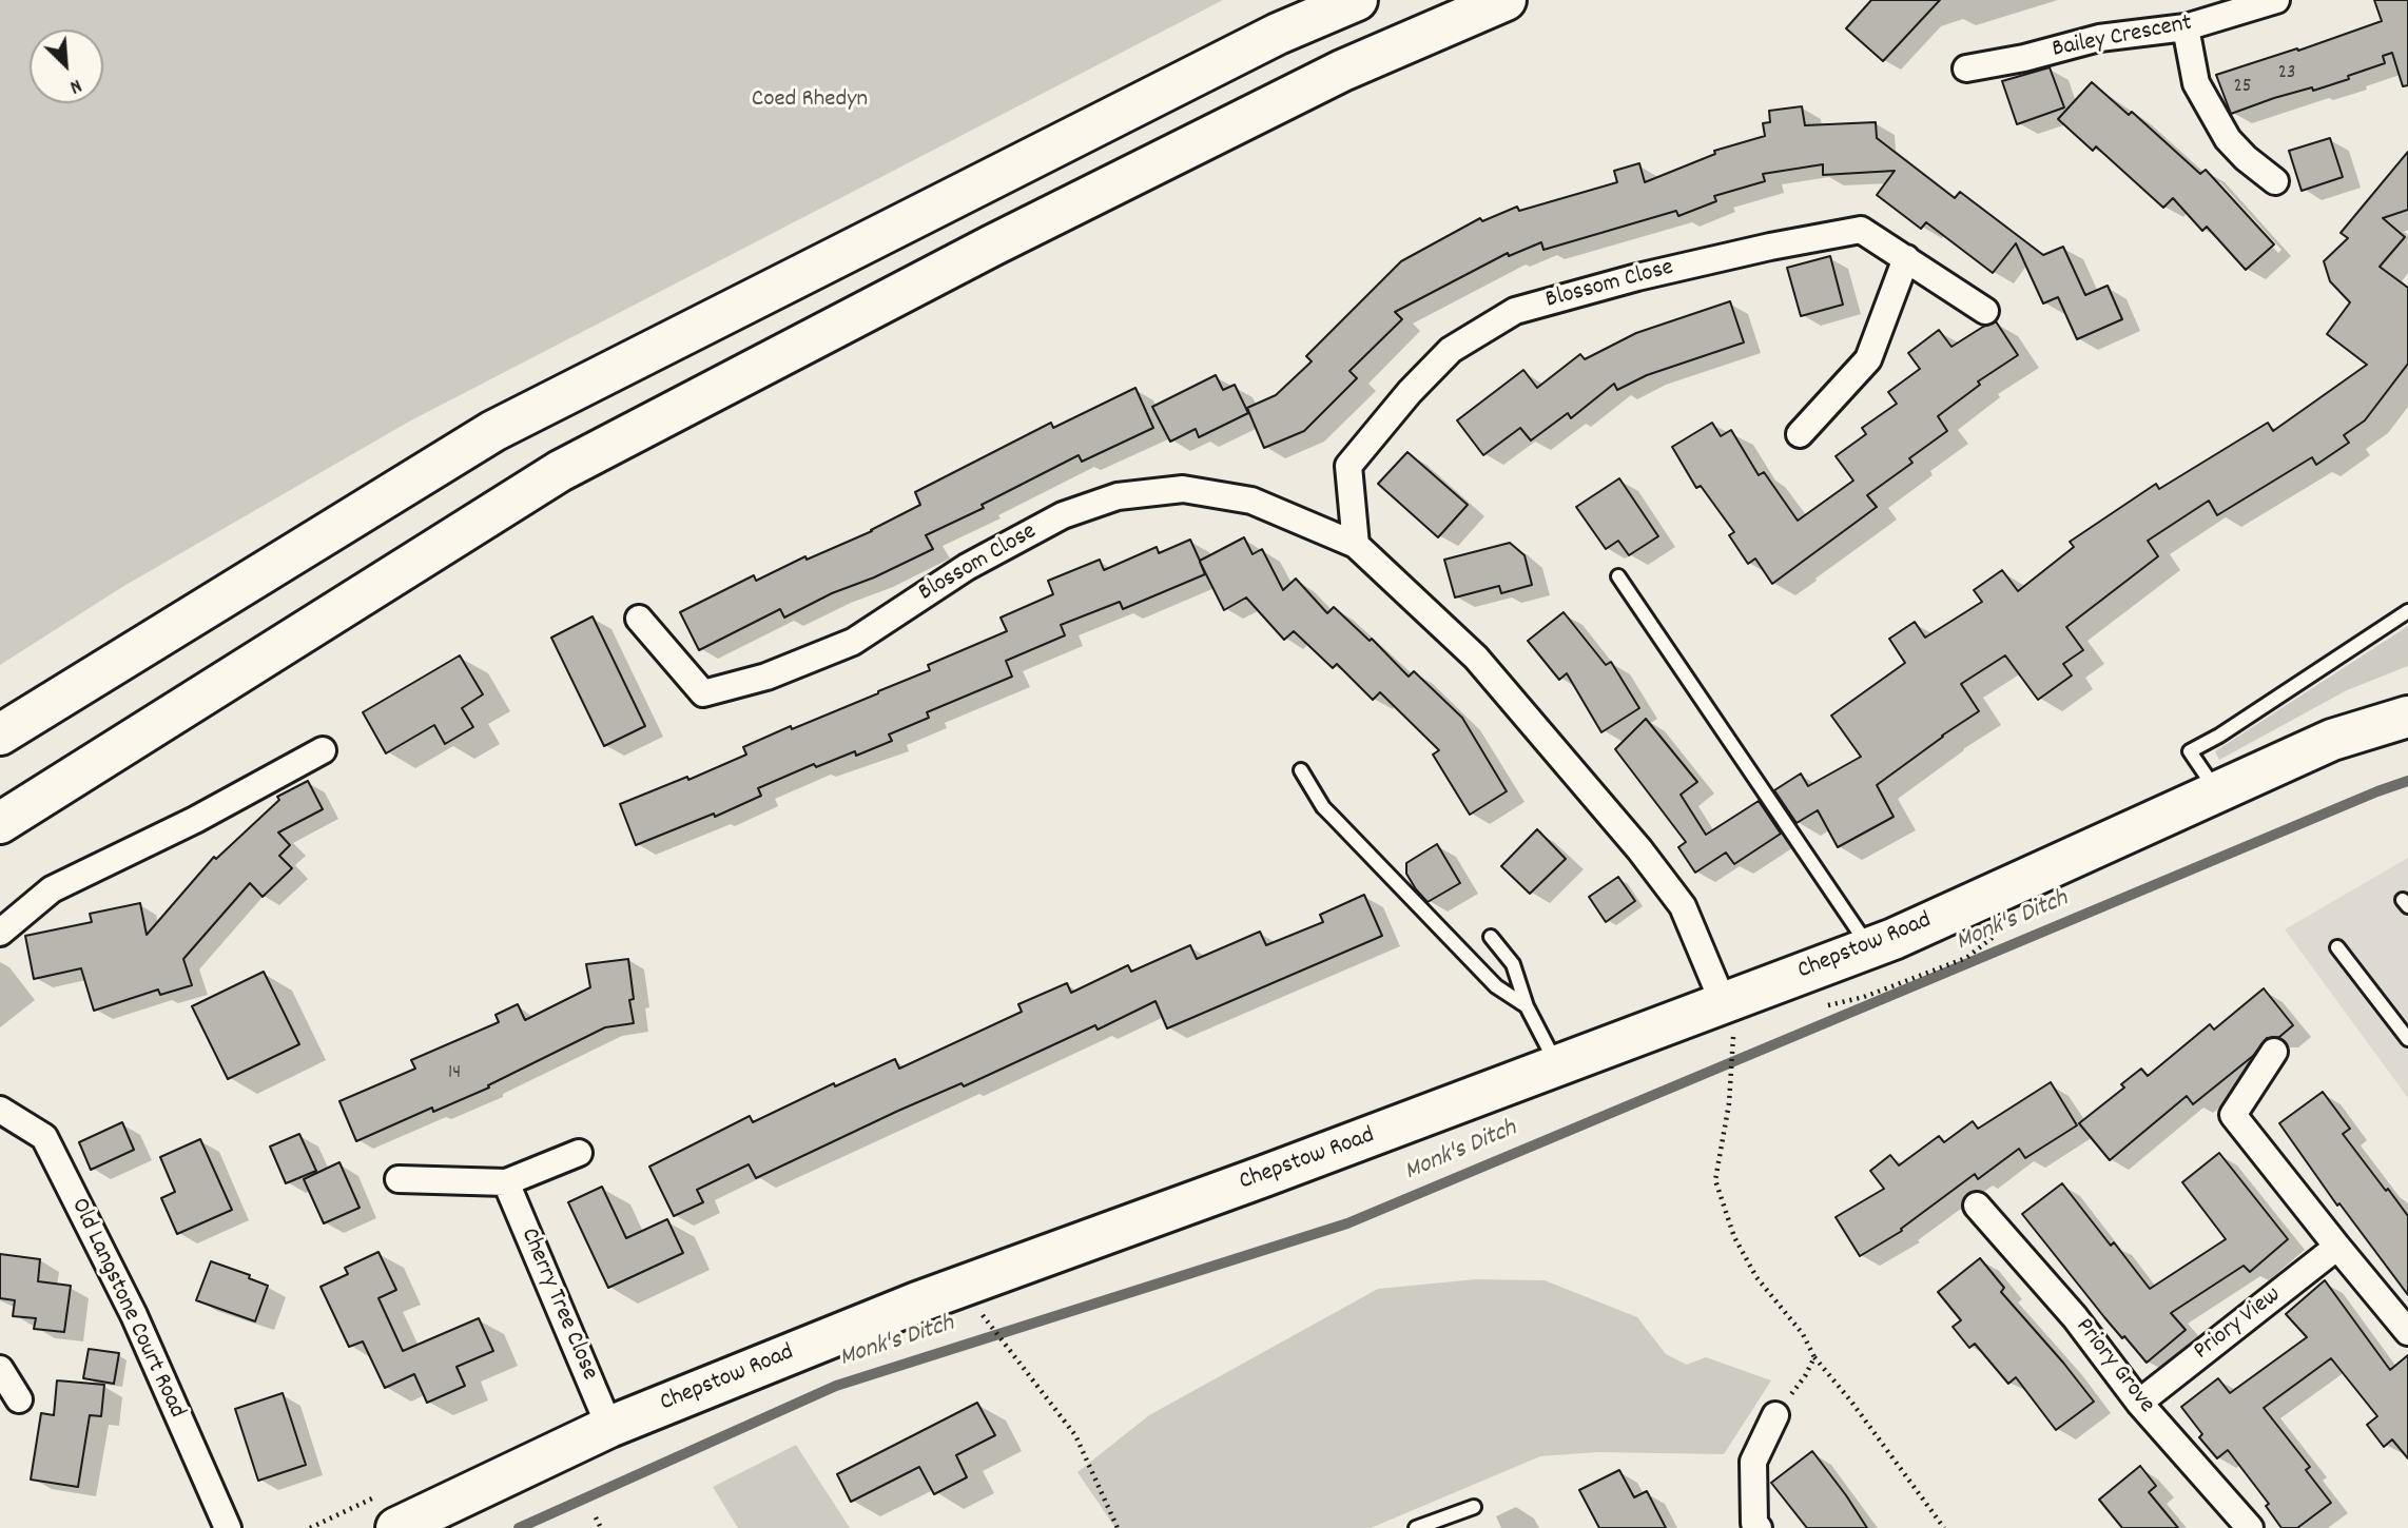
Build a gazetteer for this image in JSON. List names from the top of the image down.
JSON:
{
  "streets": {
    "main road": ["Chepstow Road"],
    "street": [
      "Bailey Crescent",
      "Blossom Close",
      "Cherry Tree Close",
      "Old Langstone Court Road",
      "Priory View",
      "Priory Grove"
    ]
  },
  "crossings": [
    ["Blossom Close", "Chepstow Road"],
    ["Chepstow Road", "Cherry Tree Close"],
    ["Priory View", "Priory Grove"]
  ],
  "water": ["Monk's Ditch"],
  "parks": ["Coed Rhedyn"],
  "house_numbers": ["23", "25", "14"],
  "north": "bottom right"
}
